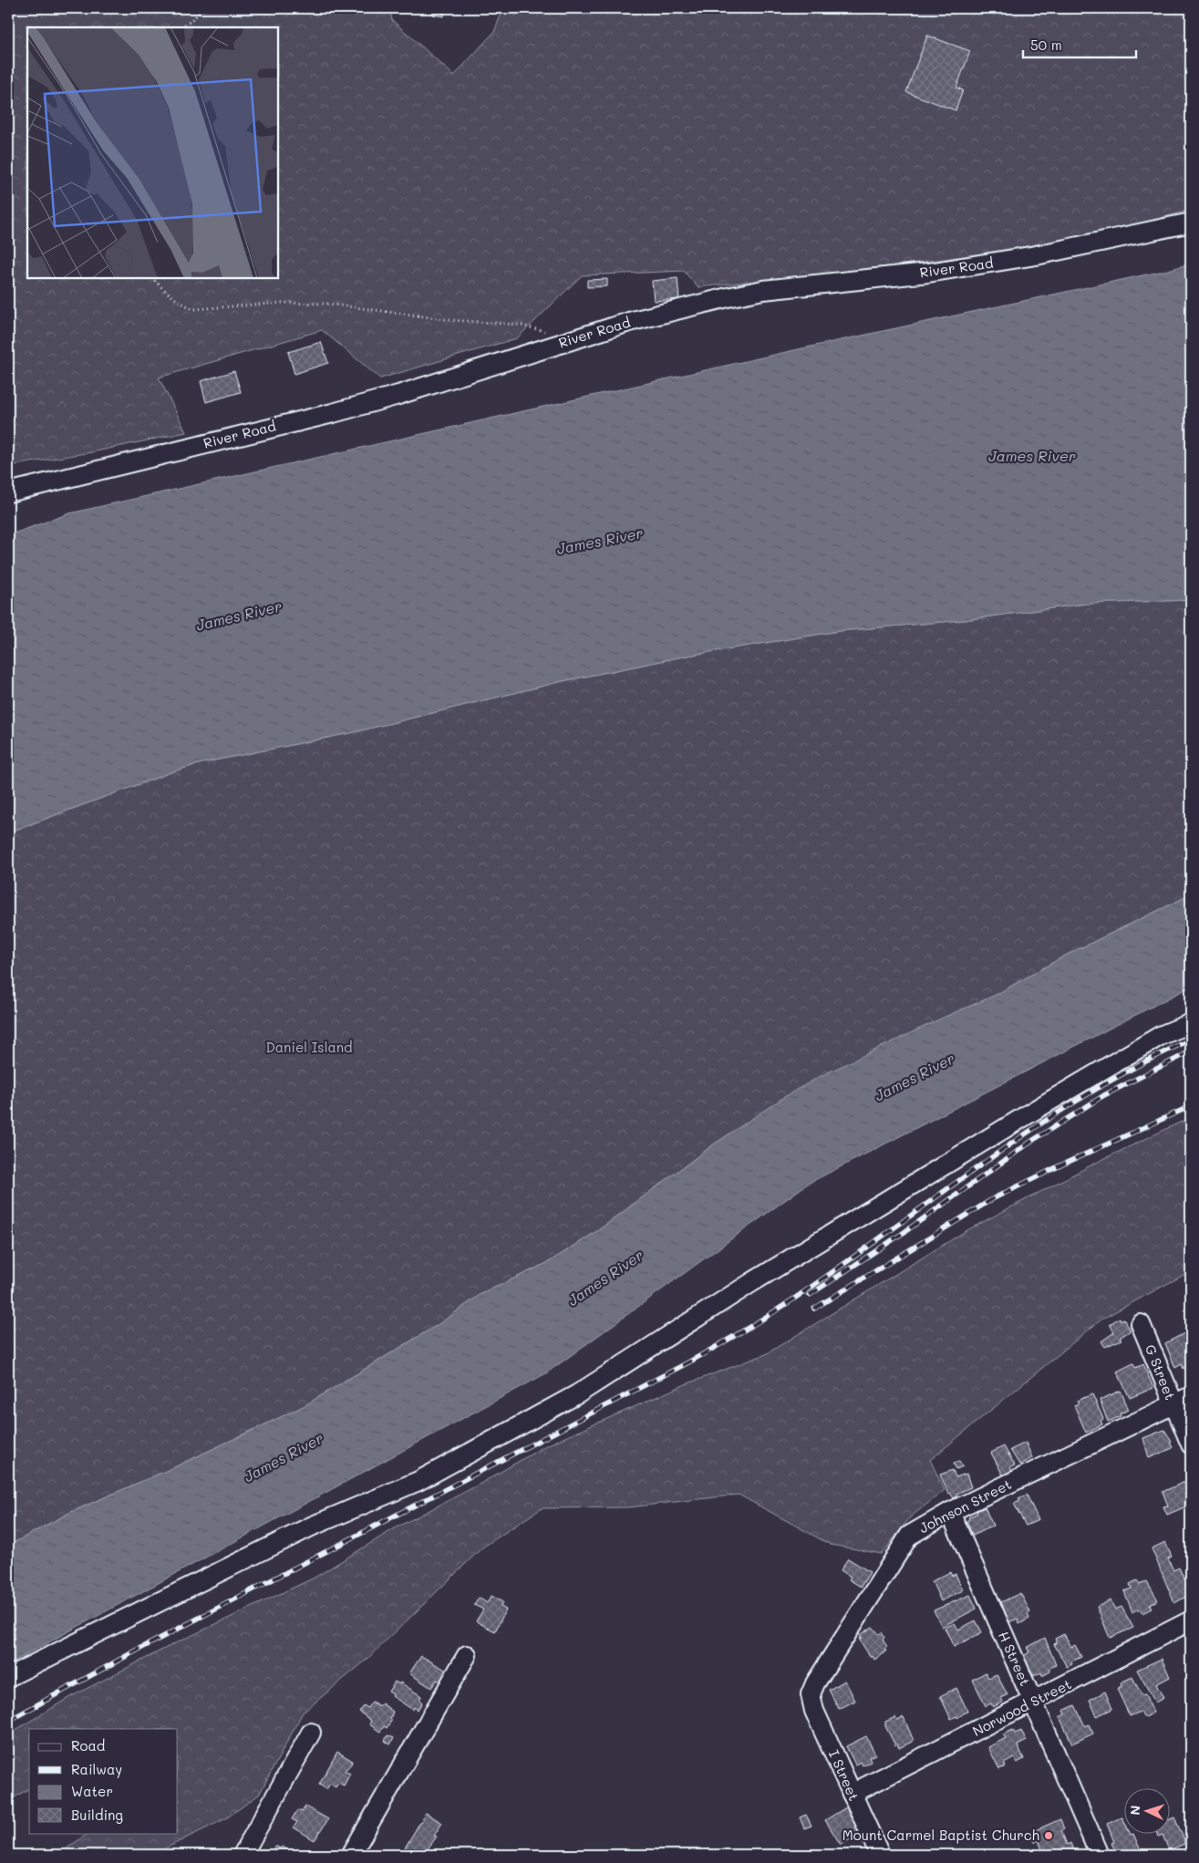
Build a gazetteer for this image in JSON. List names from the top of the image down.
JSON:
{
  "streets": {
    "street": [
      "River Road",
      "G Street",
      "Johnson Street",
      "H Street",
      "Norwood Street",
      "I Street"
    ]
  },
  "crossings": [
    ["G Street", "Johnson Street"],
    ["Johnson Street", "H Street"],
    ["Johnson Street", "I Street"],
    ["H Street", "Norwood Street"],
    ["Norwood Street", "I Street"]
  ],
  "water": ["James River"],
  "parks": ["Daniel Island"],
  "places": ["Mount Carmel Baptist Church"],
  "legend": [
    "Road",
    "Railway",
    "Water",
    "Building"
  ],
  "scale_bar": "50 m",
  "north": "left"
}
